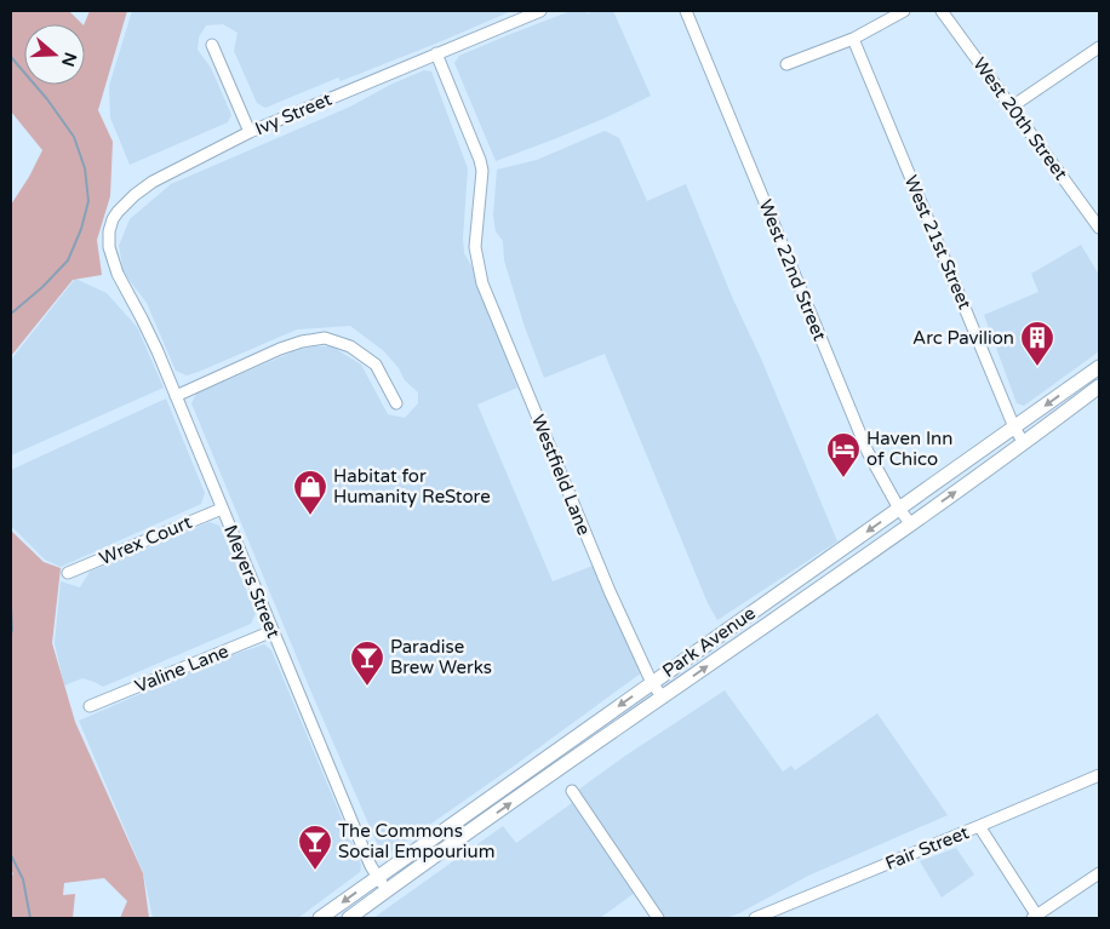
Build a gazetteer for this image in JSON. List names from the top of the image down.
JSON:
{
  "streets": {
    "main road": ["Park Avenue"],
    "street": [
      "Ivy Street",
      "West 20th Street",
      "West 21st Street",
      "West 22nd Street",
      "Westfield Lane",
      "Wrex Court",
      "Meyers Street",
      "Valine Lane",
      "Fair Street"
    ]
  },
  "crossings": [
    ["Ivy Street", "Westfield Lane"],
    ["Ivy Street", "Meyers Street"],
    ["West 21st Street", "Park Avenue"],
    ["West 22nd Street", "Park Avenue"],
    ["Westfield Lane", "Park Avenue"],
    ["Wrex Court", "Meyers Street"],
    ["Meyers Street", "Park Avenue"],
    ["Meyers Street", "Valine Lane"]
  ],
  "places": {
    "building": ["Arc Pavilion"],
    "hotel": ["Haven Inn of Chico"],
    "shop": ["Habitat for Humanity ReStore"],
    "bar": ["Paradise Brew Werks", "The Commons Social Empourium"]
  },
  "north": "right"
}
